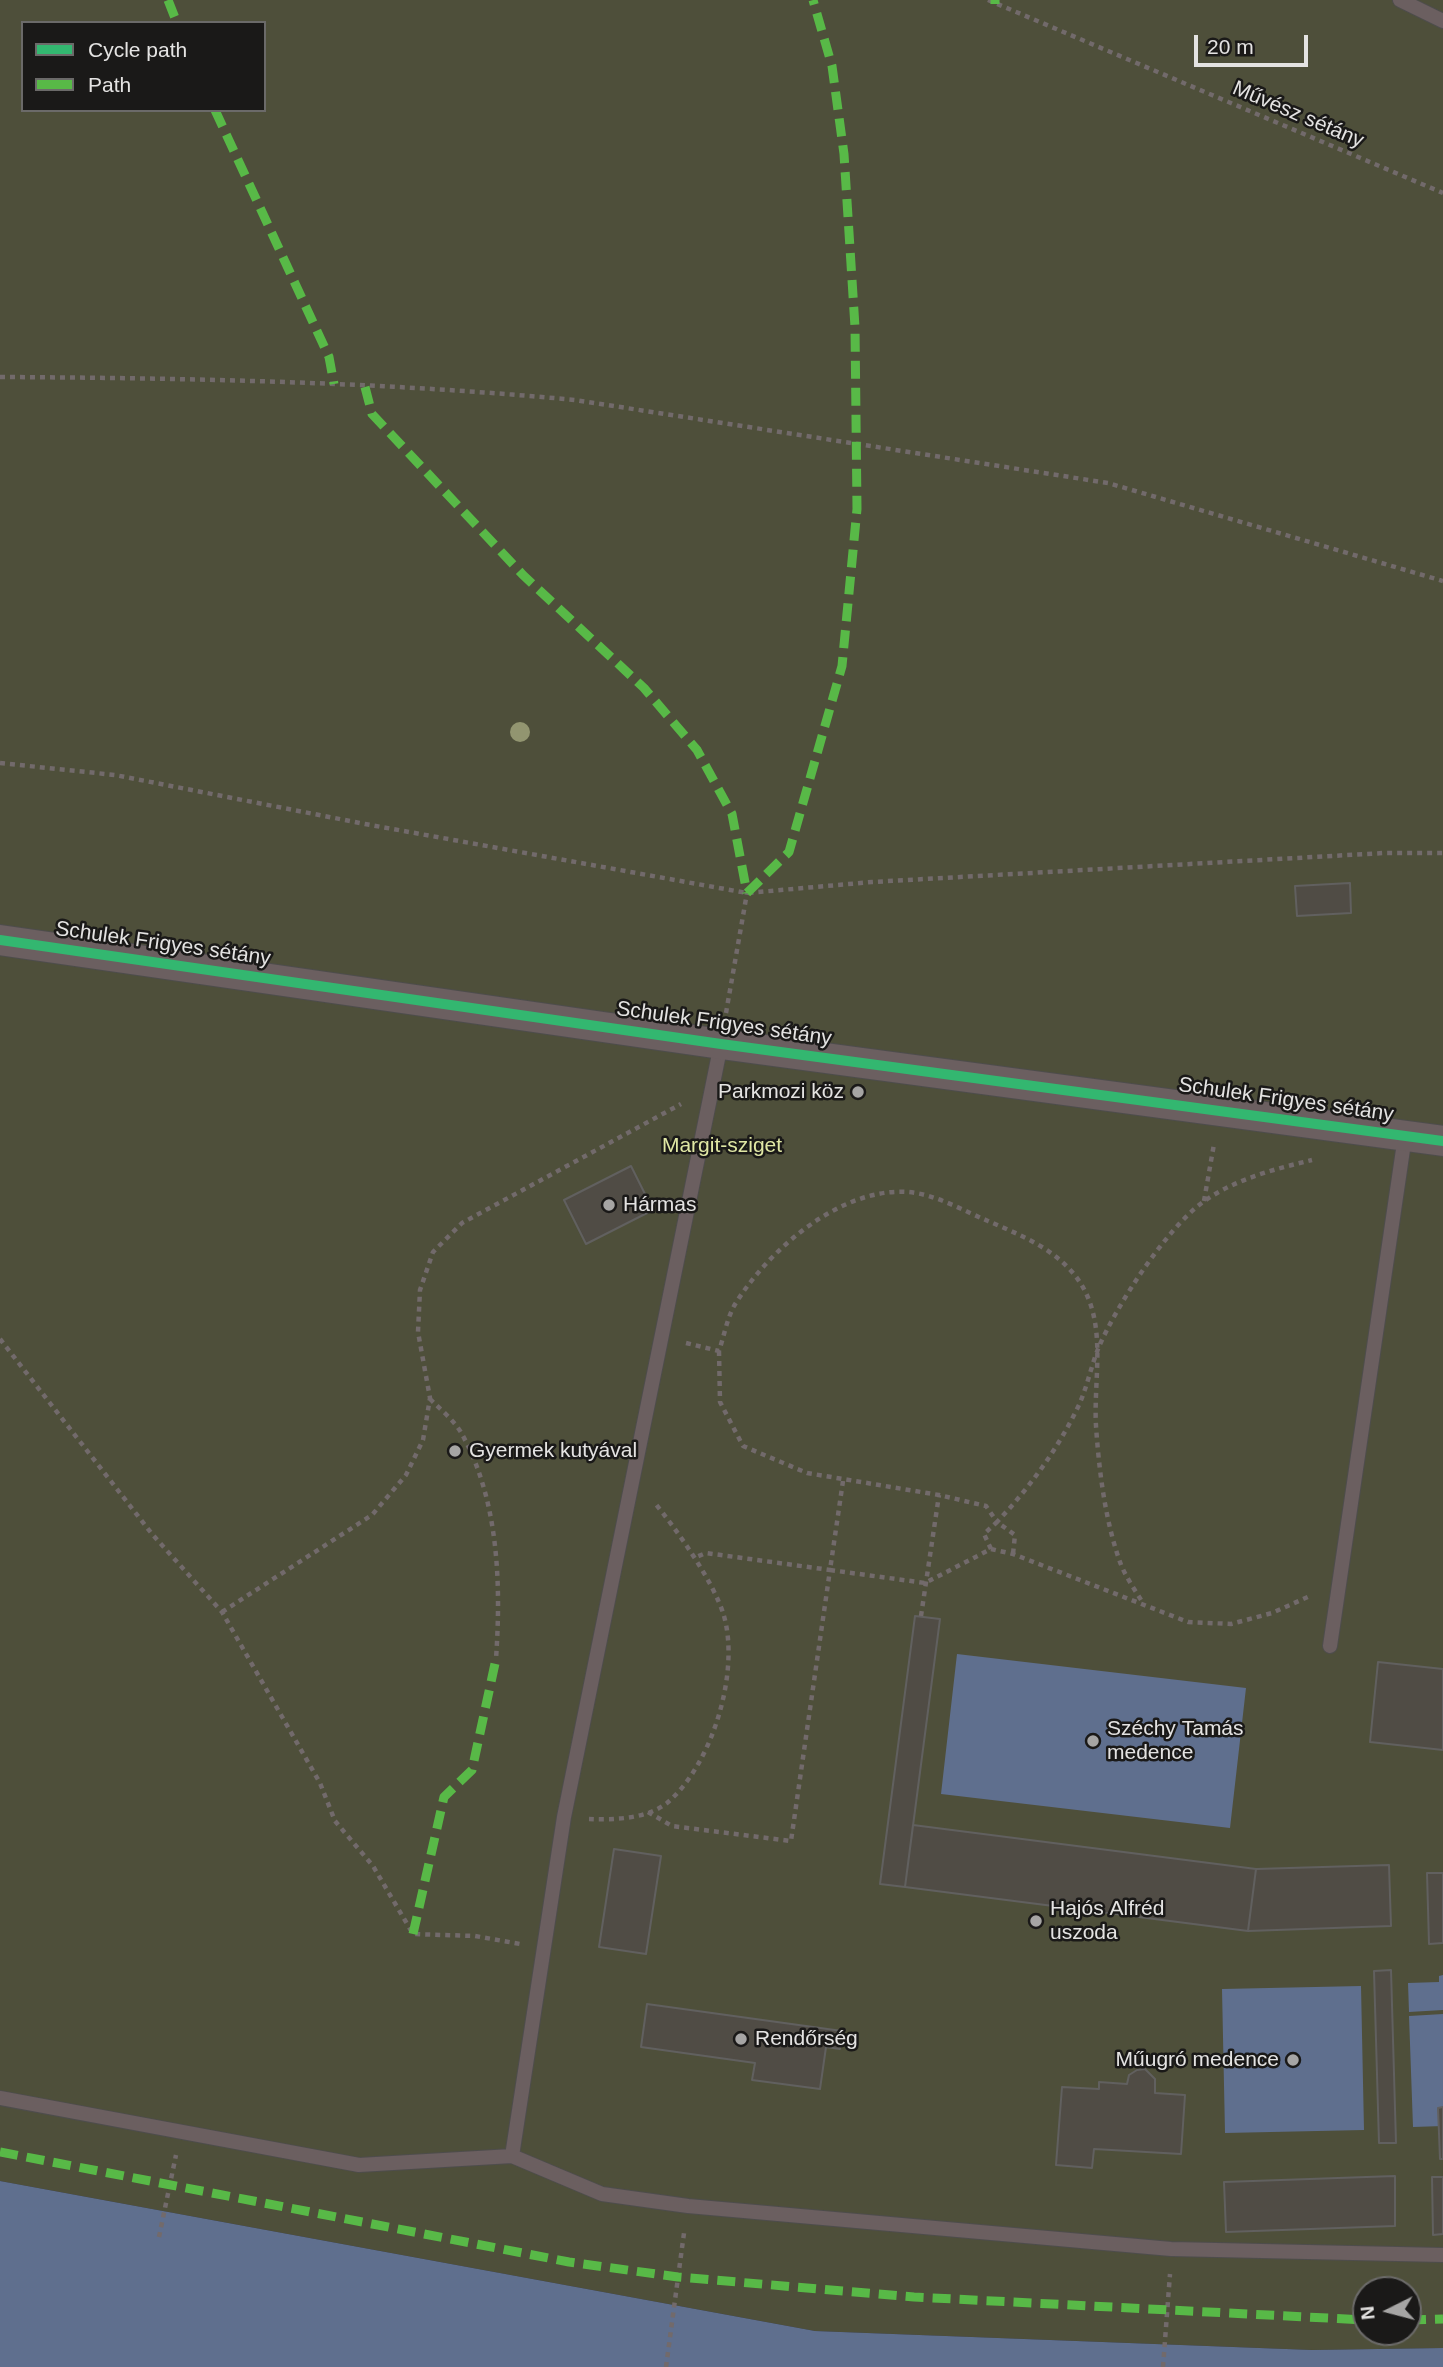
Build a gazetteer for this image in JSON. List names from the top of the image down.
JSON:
{
  "streets": {
    "street": ["Schulek Frigyes sétány"],
    "path": ["Művész sétány"]
  },
  "parks": ["Margit-sziget"],
  "places": [
    "Parkmozi köz",
    "Hármas",
    "Gyermek kutyával",
    "Széchy Tamás medence",
    "Hajós Alfréd uszoda",
    "Rendőrség",
    "Műugró medence"
  ],
  "legend": ["Cycle path", "Path"],
  "scale_bar": "20 m",
  "north": "left"
}
